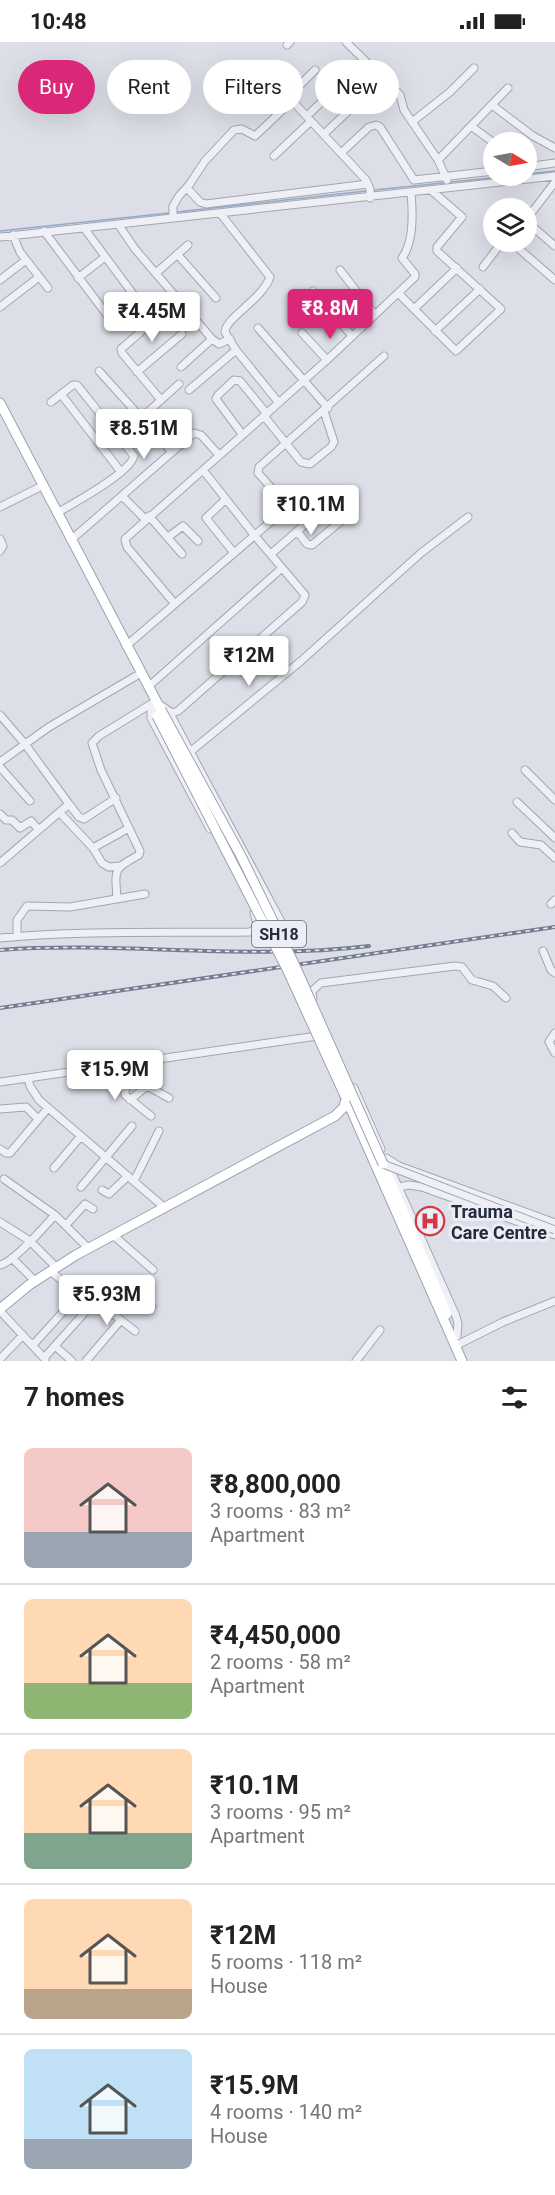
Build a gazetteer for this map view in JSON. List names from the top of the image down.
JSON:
{
  "streets": {
    "main road": ["SH18"]
  },
  "places": {
    "hospital": ["Trauma Care Centre"]
  },
  "north": "right",
  "page": {
    "status": "10:48",
    "chip": [
      "Buy",
      "Rent",
      "Filters",
      "New"
    ],
    "price": [
      "₹8.8M",
      "₹4.45M",
      "₹8.51M",
      "₹10.1M",
      "₹12M",
      "₹15.9M",
      "₹5.93M"
    ],
    "heading": "7 homes",
    "list": [
      {
        "name": "₹8,800,000",
        "note": "3 rooms · 83 m² · Apartment"
      },
      {
        "name": "₹4,450,000",
        "note": "2 rooms · 58 m² · Apartment"
      },
      {
        "name": "₹10.1M",
        "note": "3 rooms · 95 m² · Apartment"
      },
      {
        "name": "₹12M",
        "note": "5 rooms · 118 m² · House"
      },
      {
        "name": "₹15.9M",
        "note": "4 rooms · 140 m² · House"
      }
    ]
  }
}
